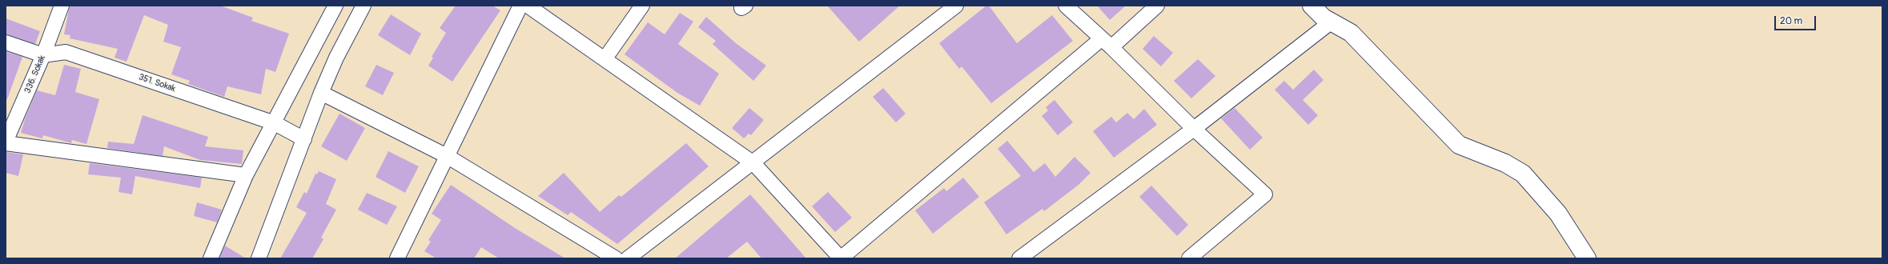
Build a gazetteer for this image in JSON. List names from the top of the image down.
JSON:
{
  "streets": {
    "street": ["336. Sokak", "351. Sokak"]
  },
  "crossings": [
    ["336. Sokak", "351. Sokak"]
  ],
  "scale_bar": "20 m"
}
